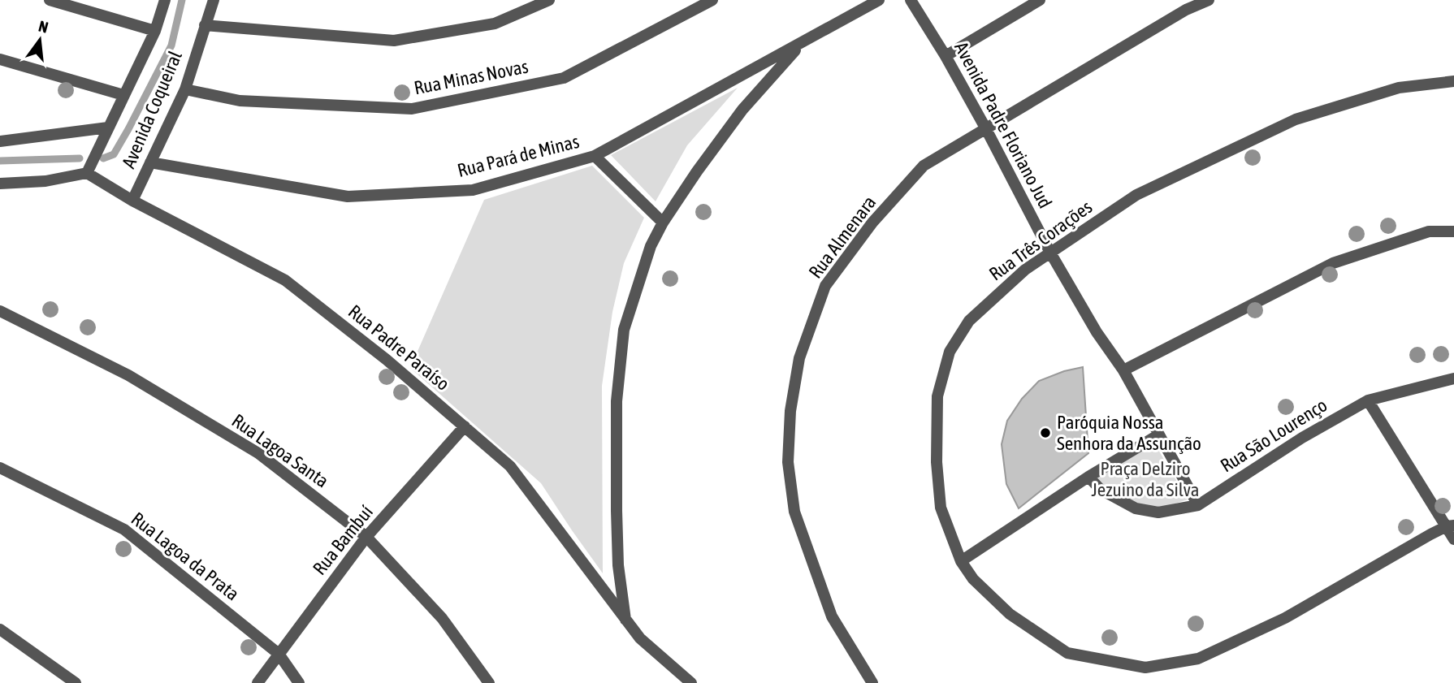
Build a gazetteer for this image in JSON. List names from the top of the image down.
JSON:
{
  "streets": {
    "street": [
      "Rua Minas Novas",
      "Avenida Coqueiral",
      "Avenida Padre Floriano Jud",
      "Rua Pará de Minas",
      "Rua Almenara",
      "Rua Três Corações",
      "Rua Padre Paraíso",
      "Rua São Lourenço",
      "Rua Lagoa Santa",
      "Rua Bambuí",
      "Rua Lagoa da Prata"
    ]
  },
  "crossings": [
    ["Rua Minas Novas", "Avenida Coqueiral"],
    ["Avenida Coqueiral", "Rua Pará de Minas"],
    ["Avenida Coqueiral", "Rua Padre Paraíso"],
    ["Avenida Padre Floriano Jud", "Rua Almenara"],
    ["Avenida Padre Floriano Jud", "Rua Três Corações"],
    ["Avenida Padre Floriano Jud", "Rua São Lourenço"],
    ["Rua Pará de Minas", "Rua Padre Paraíso"],
    ["Rua Padre Paraíso", "Rua Bambuí"],
    ["Rua Lagoa Santa", "Rua Bambuí"],
    ["Rua Bambuí", "Rua Lagoa da Prata"]
  ],
  "parks": ["Praça Delziro Jezuino da Silva"],
  "places": ["Paróquia Nossa Senhora da Assunção"],
  "north": "top"
}
